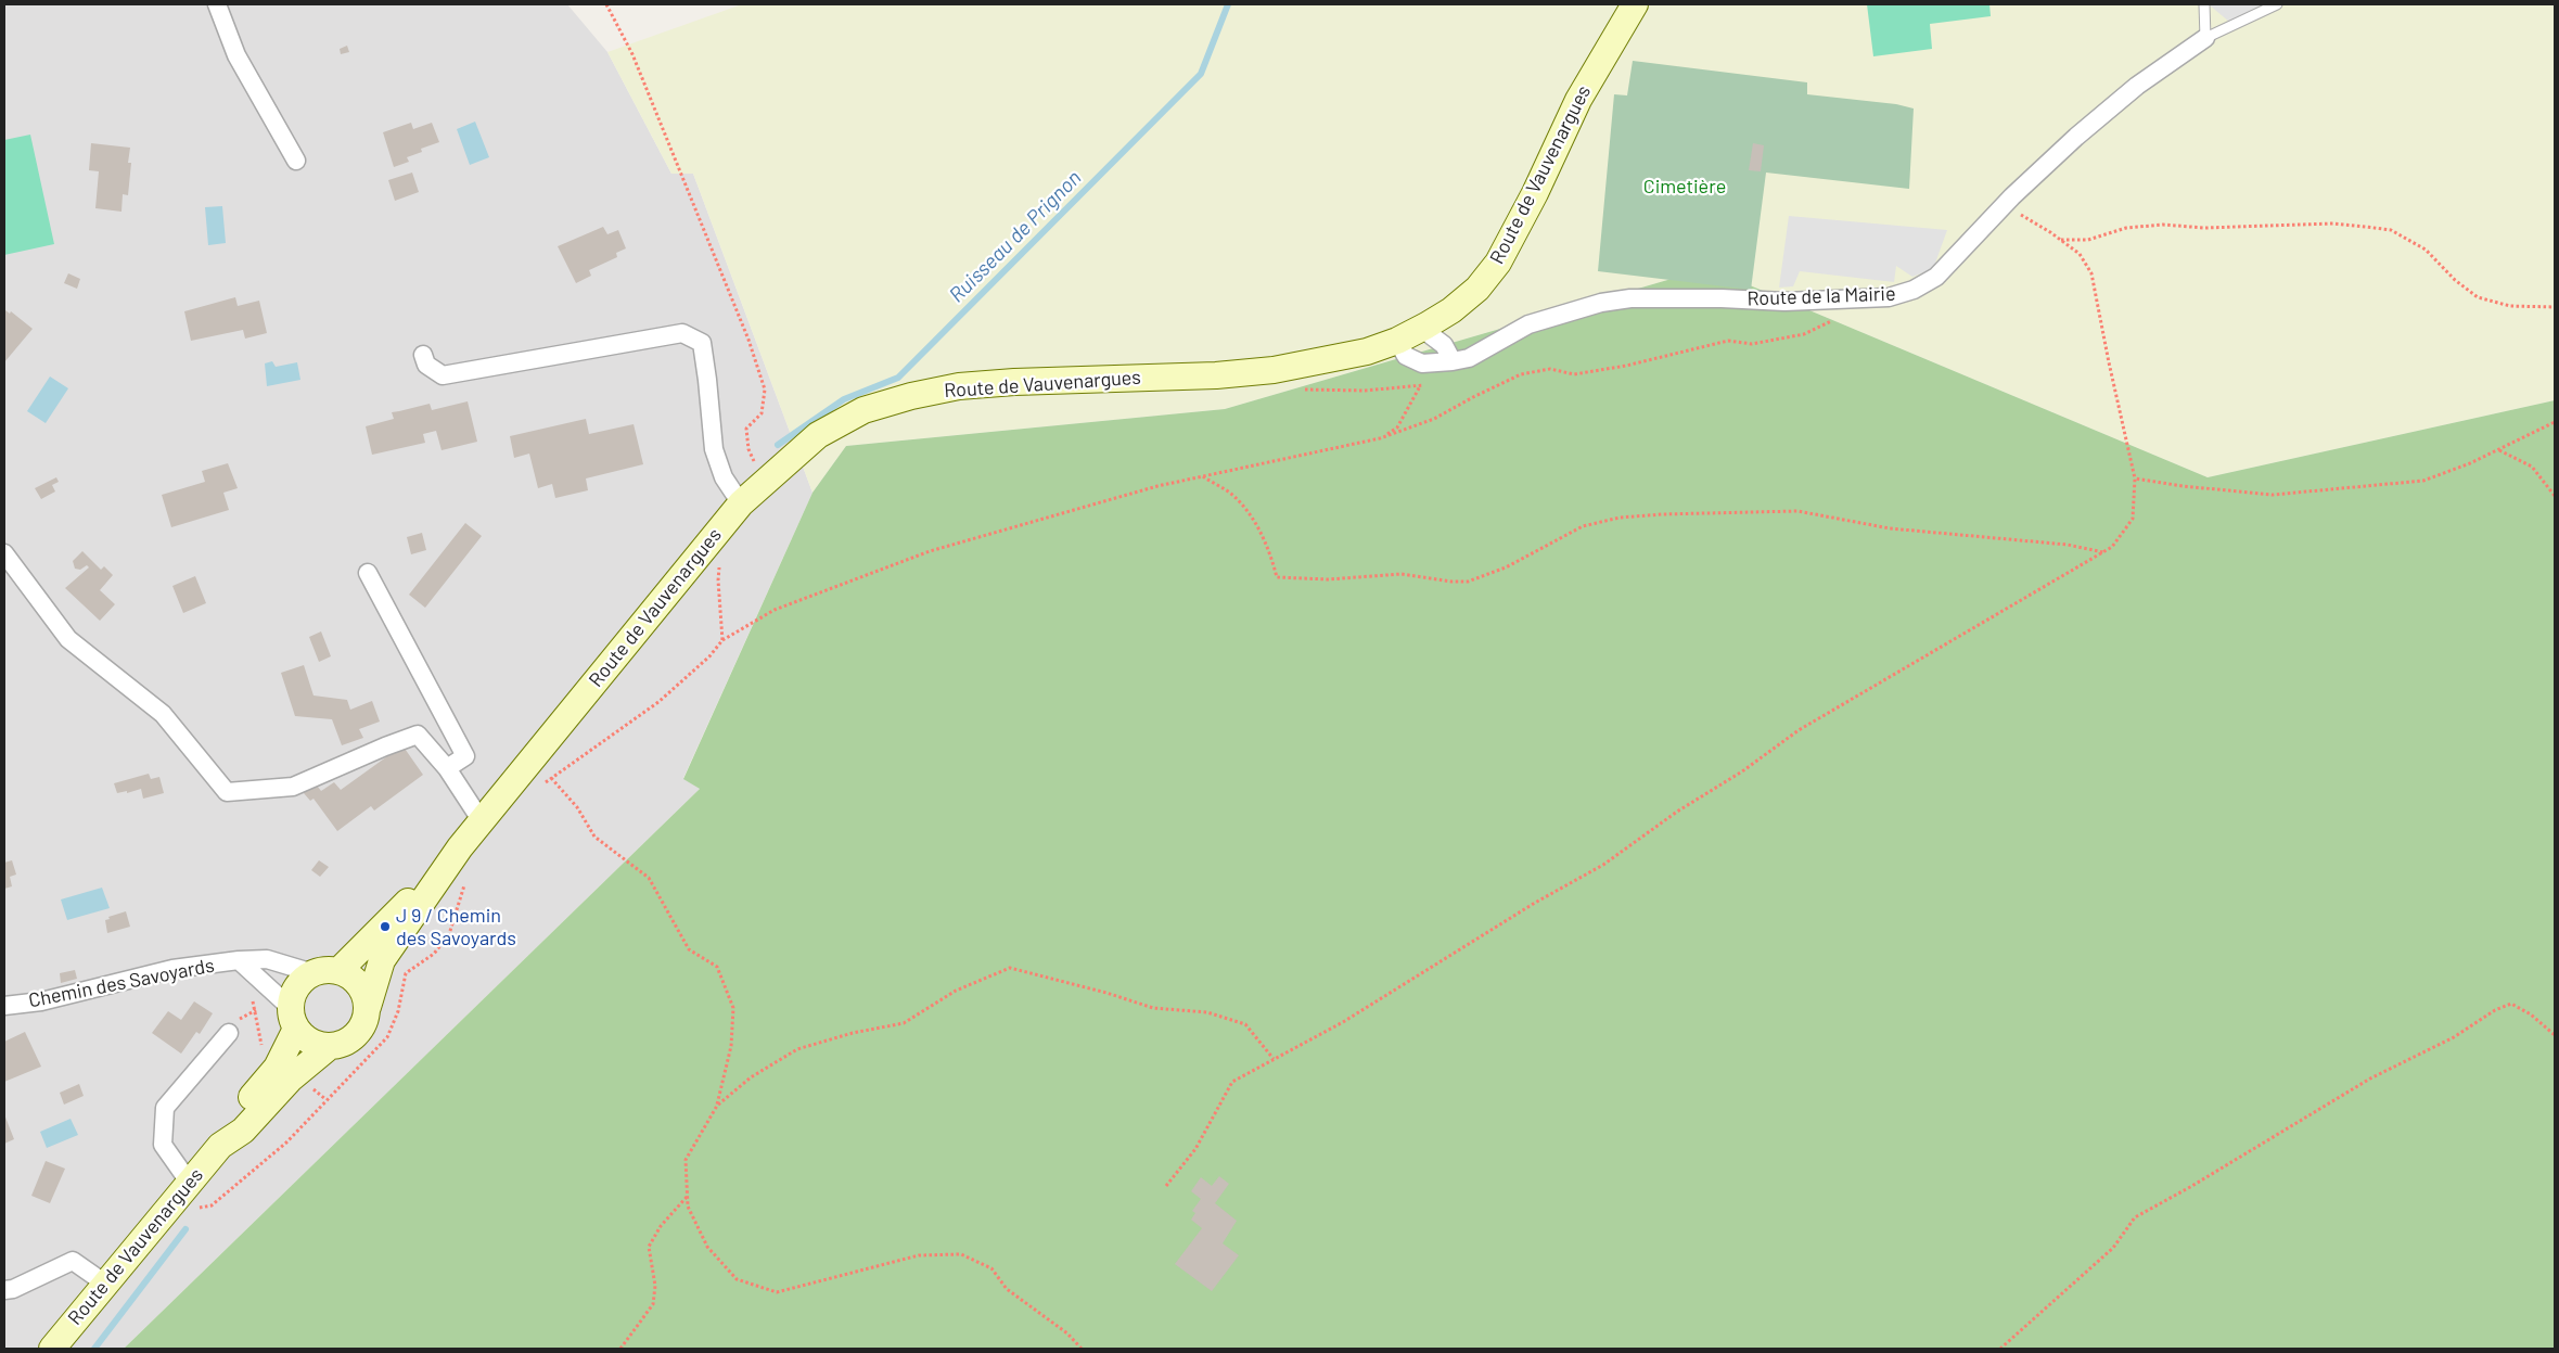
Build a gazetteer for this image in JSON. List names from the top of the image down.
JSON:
{
  "streets": {
    "main road": ["Route de Vauvenargues"],
    "street": ["Route de la Mairie", "Chemin des Savoyards"]
  },
  "crossings": [
    ["Route de Vauvenargues", "Route de la Mairie"],
    ["Route de Vauvenargues", "Chemin des Savoyards"]
  ],
  "water": ["Ruisseau de Prignon"],
  "parks": ["Cimetière"],
  "places": ["J 9 / Chemin des Savoyards"]
}
